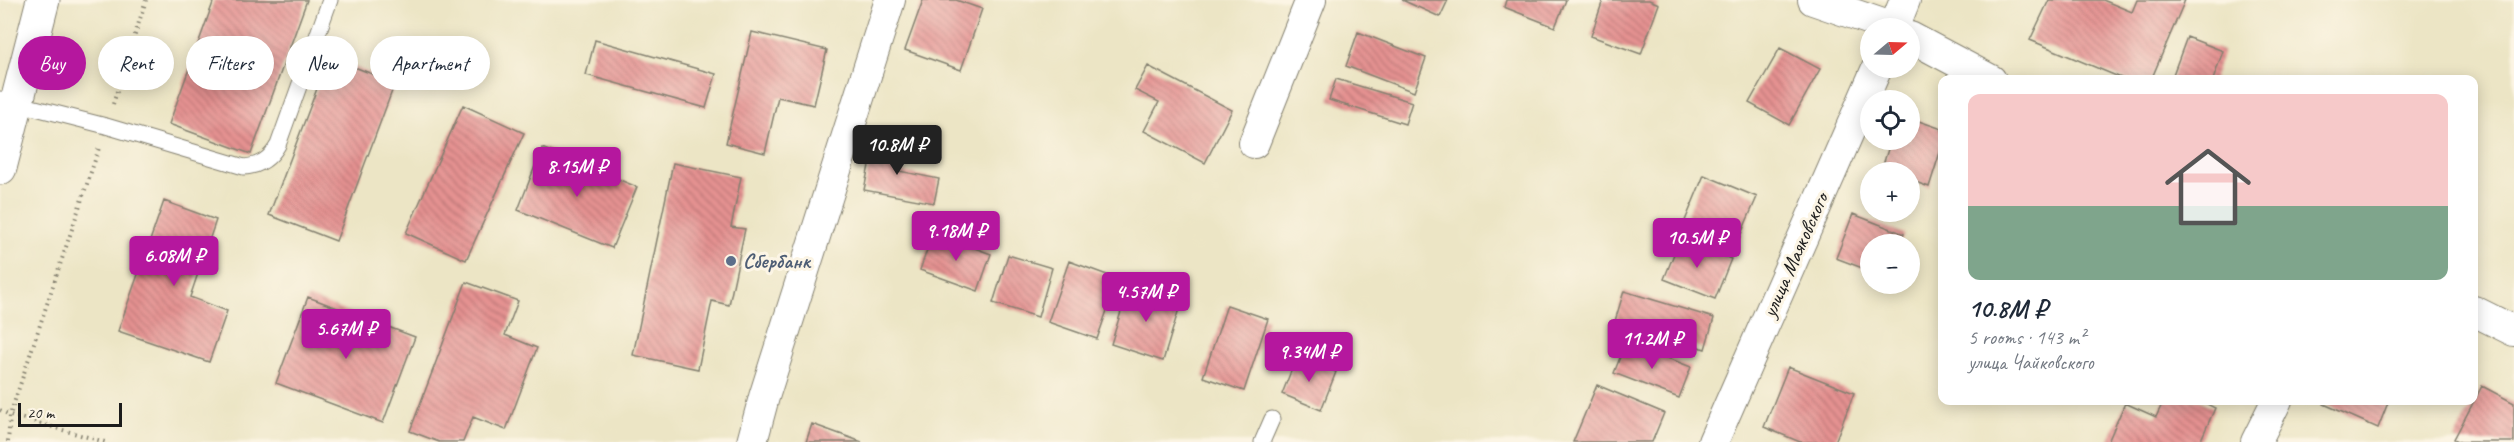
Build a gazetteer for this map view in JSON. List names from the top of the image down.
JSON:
{
  "streets": {
    "street": ["улица Маяковского"]
  },
  "places": ["Сбербанк"],
  "scale_bar": "20 m",
  "north": "right",
  "page": {
    "map_buttons": ["+", "−"],
    "chip": [
      "Buy",
      "Rent",
      "Filters",
      "New",
      "Apartment"
    ],
    "list": [
      {
        "name": "10.8M ₽",
        "note": "5 rooms · 143 m² · улица Чайковского"
      }
    ],
    "price": [
      "10.8M ₽",
      "8.15M ₽",
      "9.18M ₽",
      "10.5M ₽",
      "6.08M ₽",
      "4.57M ₽",
      "5.67M ₽",
      "11.2M ₽",
      "9.34M ₽"
    ],
    "scale": "20 m"
  }
}
